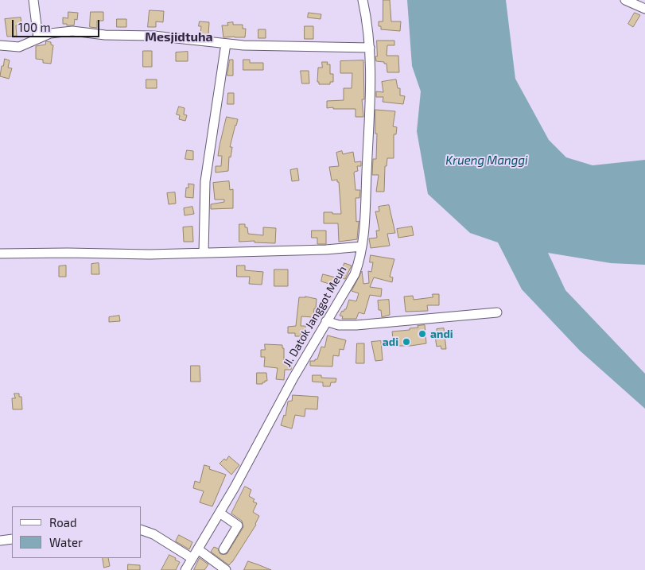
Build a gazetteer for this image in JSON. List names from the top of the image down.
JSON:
{
  "streets": {
    "street": ["JI. Datok Janggot Meuh"]
  },
  "districts": ["Mesjidtuha"],
  "water": ["Krueng Manggi"],
  "places": ["andi", "adi"],
  "legend": ["Road", "Water"],
  "scale_bar": "100 m"
}
